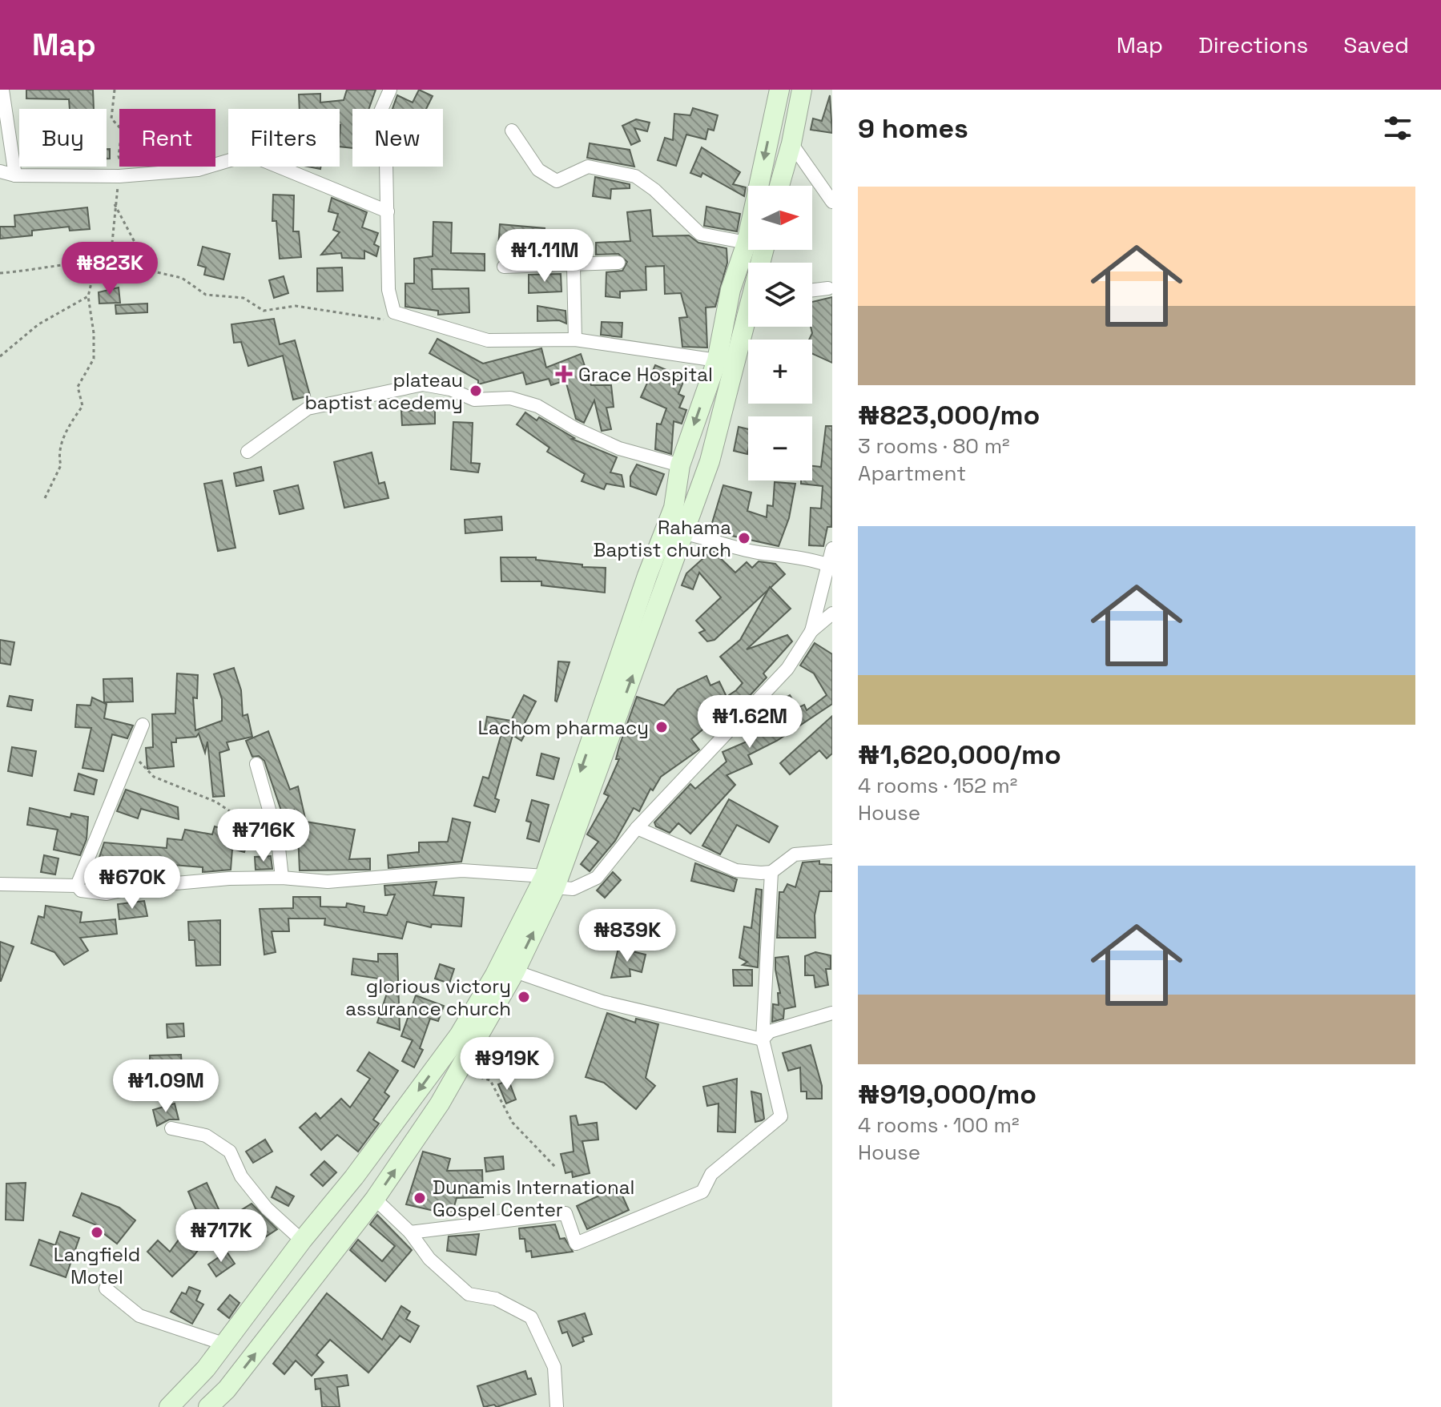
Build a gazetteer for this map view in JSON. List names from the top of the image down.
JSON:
{
  "places": {
    "health": ["Grace Hospital"],
    "other": [
      "plateau baptist acedemy",
      "Rahama Baptist church",
      "Lachom pharmacy",
      "glorious victory assurance church",
      "Dunamis International Gospel Center",
      "Langfield Motel"
    ]
  },
  "north": "right",
  "page": {
    "header": "Map",
    "nav": ["Map", "Directions", "Saved"],
    "heading": "9 homes",
    "chip": [
      "Buy",
      "Rent",
      "Filters",
      "New"
    ],
    "list": [
      {
        "name": "₦823,000/mo",
        "note": "3 rooms · 80 m² · Apartment"
      },
      {
        "name": "₦1,620,000/mo",
        "note": "4 rooms · 152 m² · House"
      },
      {
        "name": "₦919,000/mo",
        "note": "4 rooms · 100 m² · House"
      }
    ],
    "map_buttons": ["+", "−"],
    "price": [
      "₦1.11M",
      "₦823K",
      "₦1.62M",
      "₦716K",
      "₦670K",
      "₦839K",
      "₦919K",
      "₦1.09M",
      "₦717K"
    ]
  }
}
